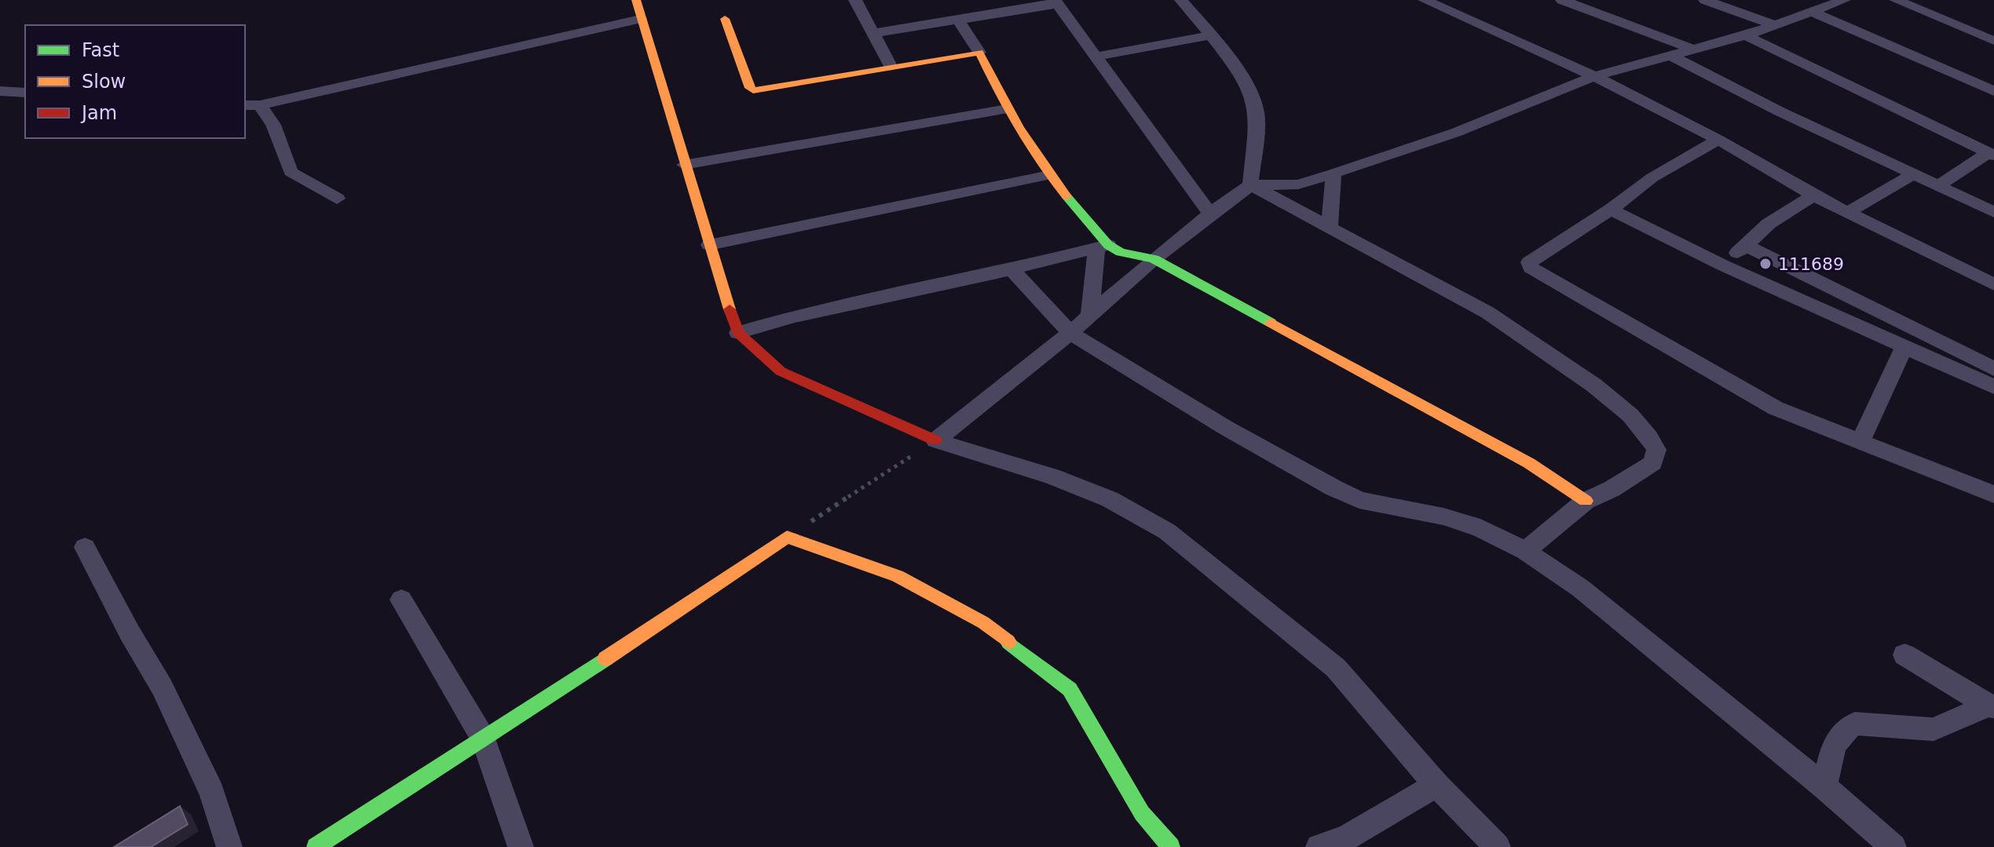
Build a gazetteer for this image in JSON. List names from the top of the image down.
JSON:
{
  "places": ["111689"],
  "legend": ["Fast", "Slow", "Jam"]
}
